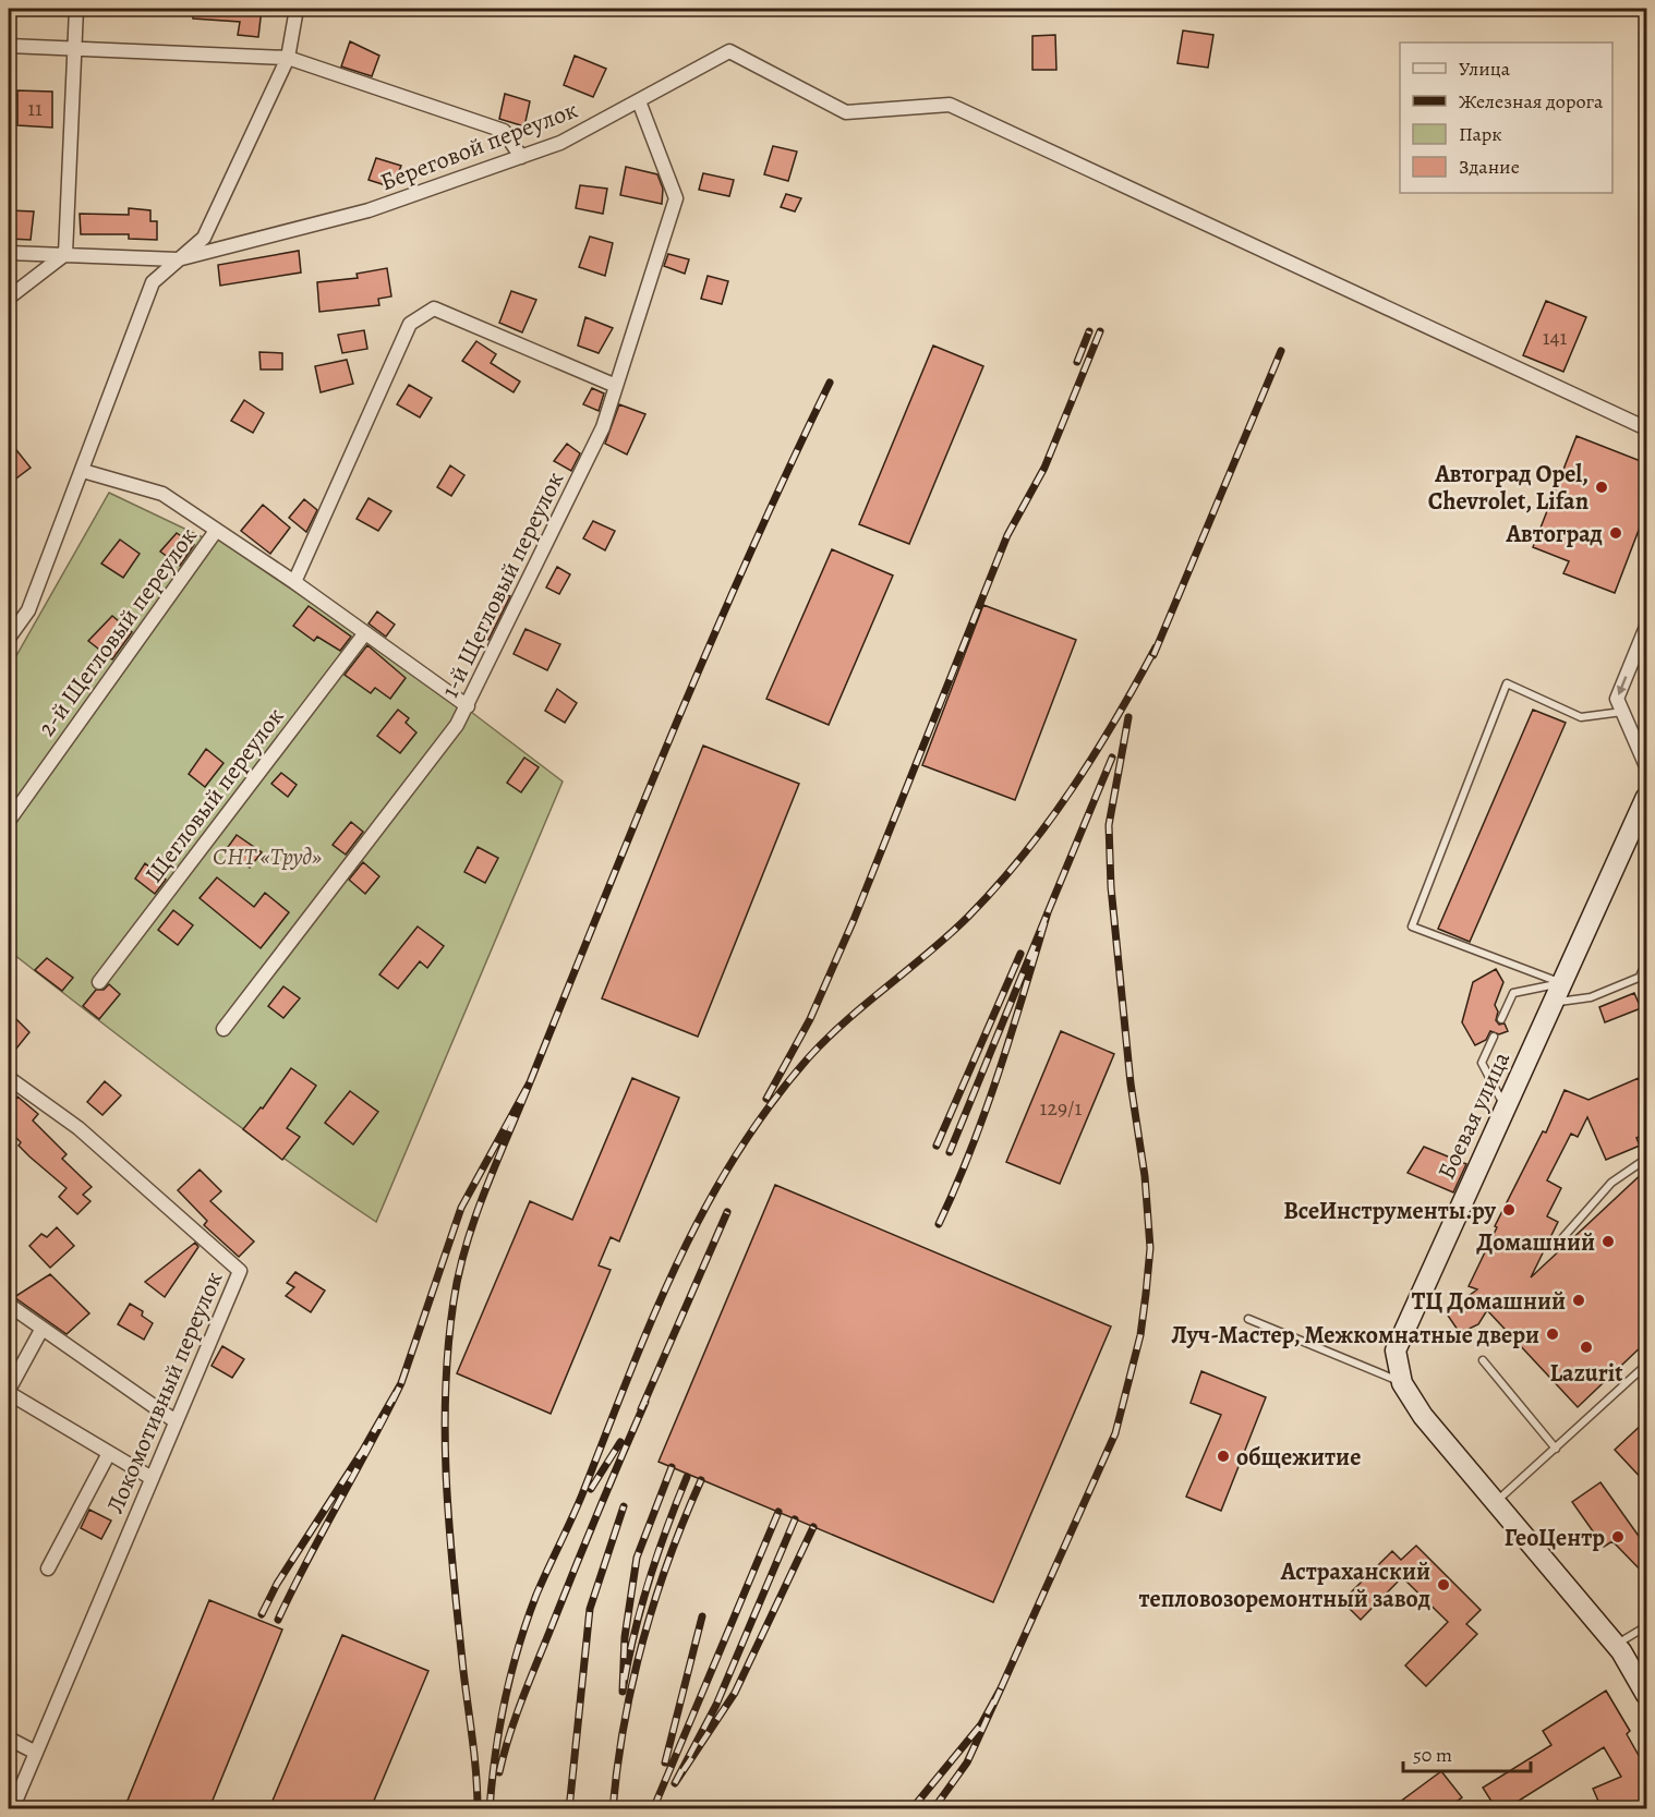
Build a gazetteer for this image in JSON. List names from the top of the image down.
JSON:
{
  "streets": {
    "main road": ["Боевая улица"],
    "street": [
      "Береговой переулок",
      "1-й Щегловый переулок",
      "2-й Щегловый переулок",
      "Щегловый переулок",
      "Локомотивный переулок"
    ]
  },
  "crossings": [
    ["Береговой переулок", "1-й Щегловый переулок"]
  ],
  "parks": ["СНТ «Труд»"],
  "places": [
    "Автоград Opel, Chevrolet, Lifan",
    "Автоград",
    "ВсеИнструменты.ру",
    "Домашний",
    "ТЦ Домашний",
    "Луч-Мастер, Межкомнатные двери",
    "Lazurit",
    "общежитие",
    "ГеоЦентр",
    "Астраханский тепловозоремонтный завод"
  ],
  "house_numbers": ["11", "141", "129/1"],
  "legend": [
    "Улица",
    "Железная дорога",
    "Парк",
    "Здание"
  ],
  "scale_bar": "50 m"
}
